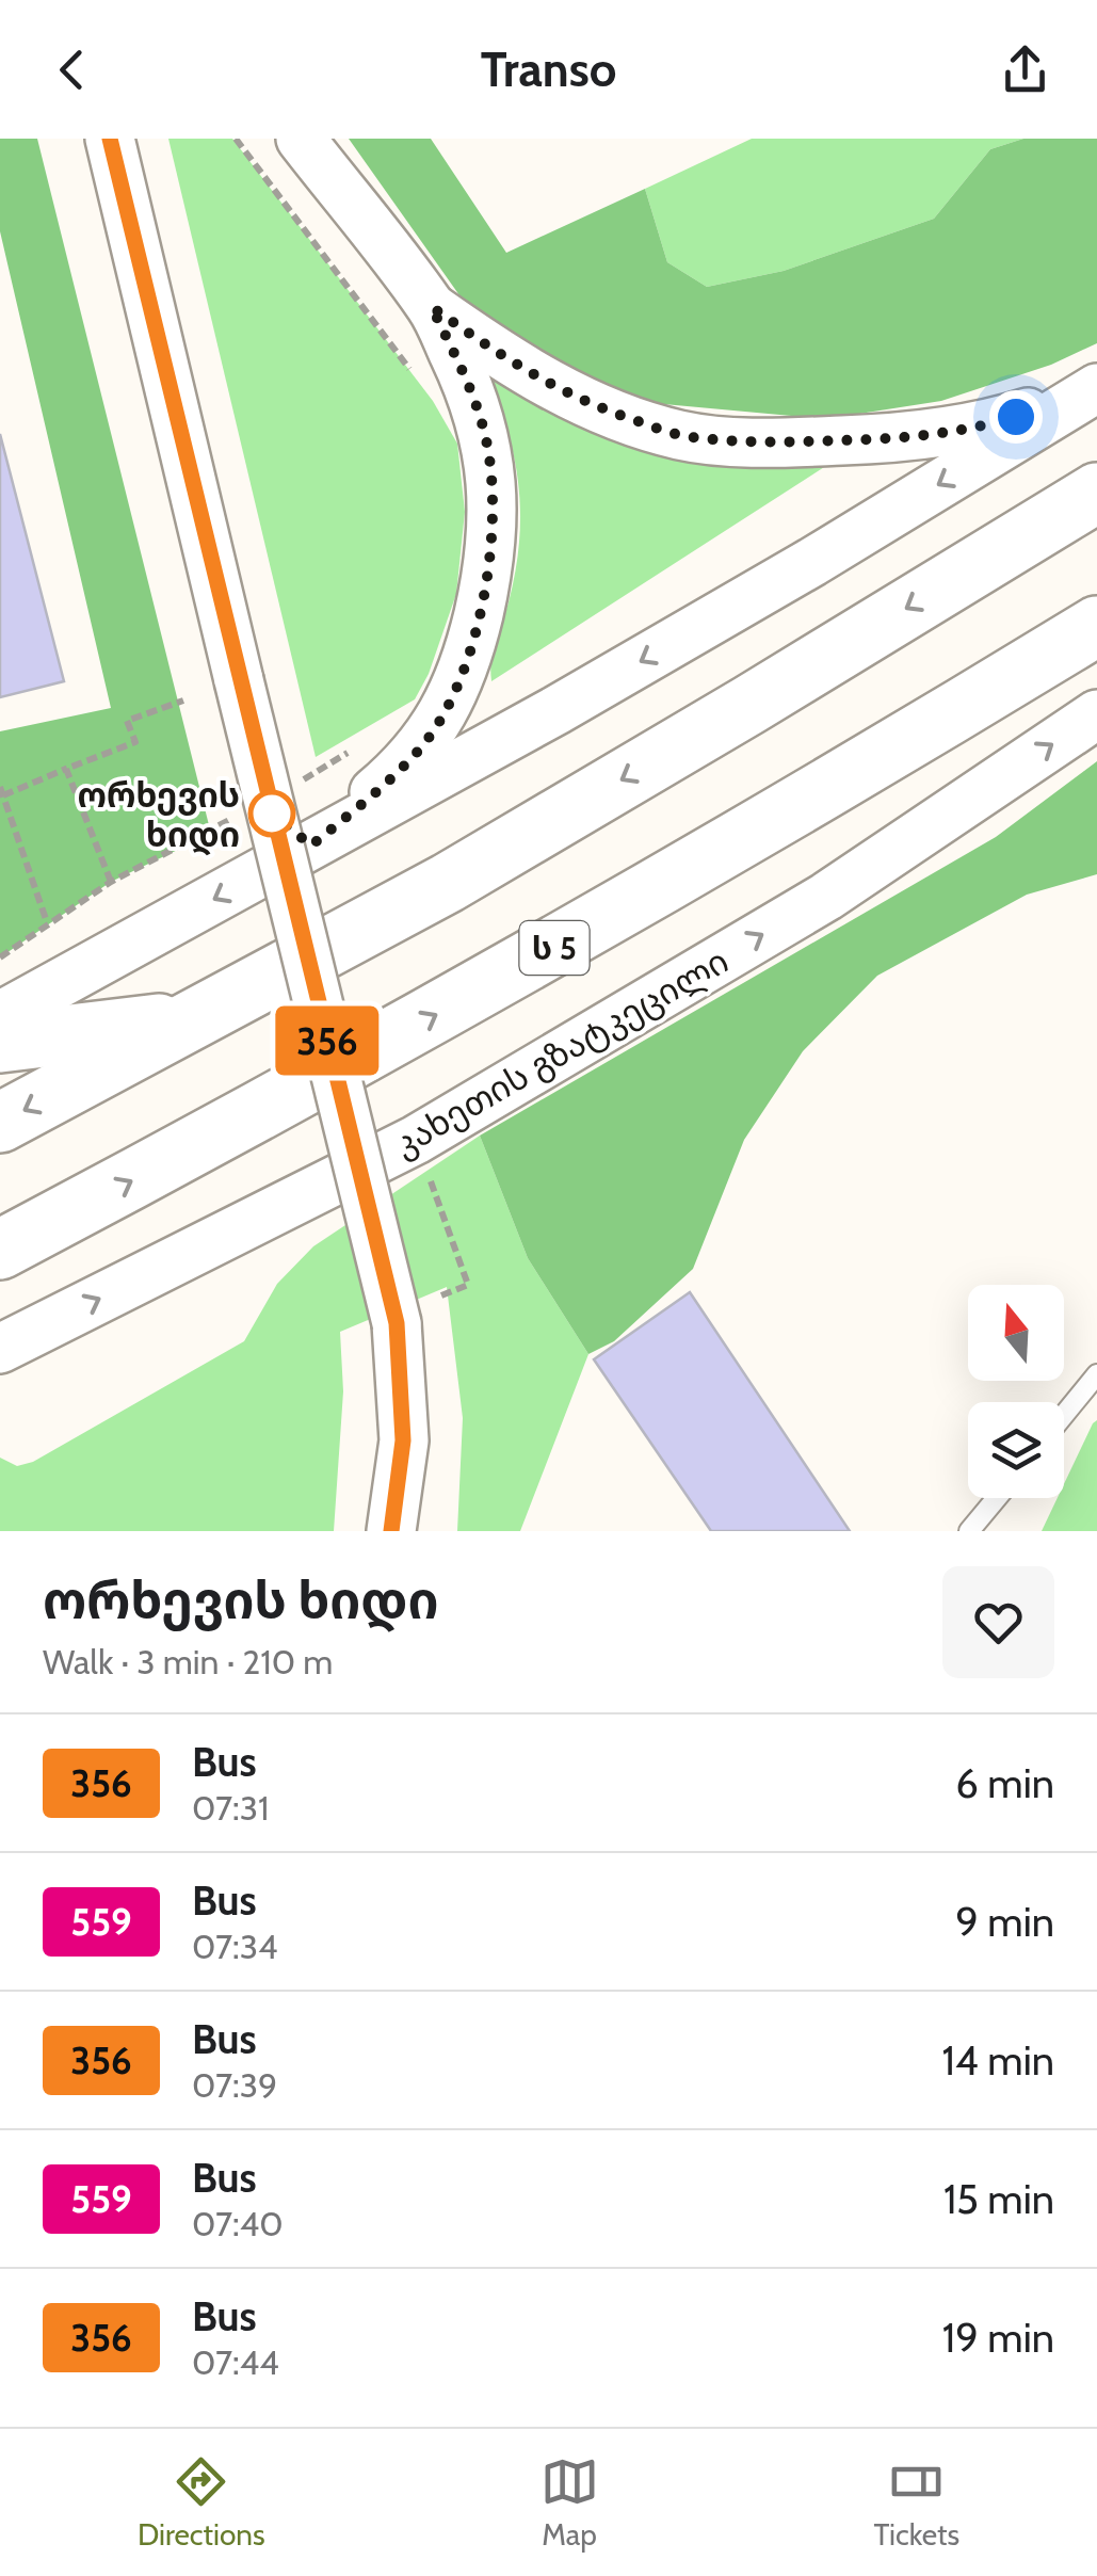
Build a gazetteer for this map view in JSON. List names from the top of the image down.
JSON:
{
  "streets": {
    "highway": ["ს 5"],
    "street": ["კახეთის გზატკეცილი"]
  },
  "places": ["ორხევის ხიდი"],
  "lines": ["bus line 356"],
  "north": "top",
  "page": {
    "header": "Transo",
    "on_map": "356",
    "heading": ["ორხევის ხიდი", "Walk · 3 min · 210 m"],
    "list": [
      {
        "mark": "356",
        "name": "Bus",
        "note": "07:31",
        "value": "6 min"
      },
      {
        "mark": "559",
        "name": "Bus",
        "note": "07:34",
        "value": "9 min"
      },
      {
        "mark": "356",
        "name": "Bus",
        "note": "07:39",
        "value": "14 min"
      },
      {
        "mark": "559",
        "name": "Bus",
        "note": "07:40",
        "value": "15 min"
      },
      {
        "mark": "356",
        "name": "Bus",
        "note": "07:44",
        "value": "19 min"
      }
    ],
    "tabs": ["Directions", "Map", "Tickets"]
  }
}
